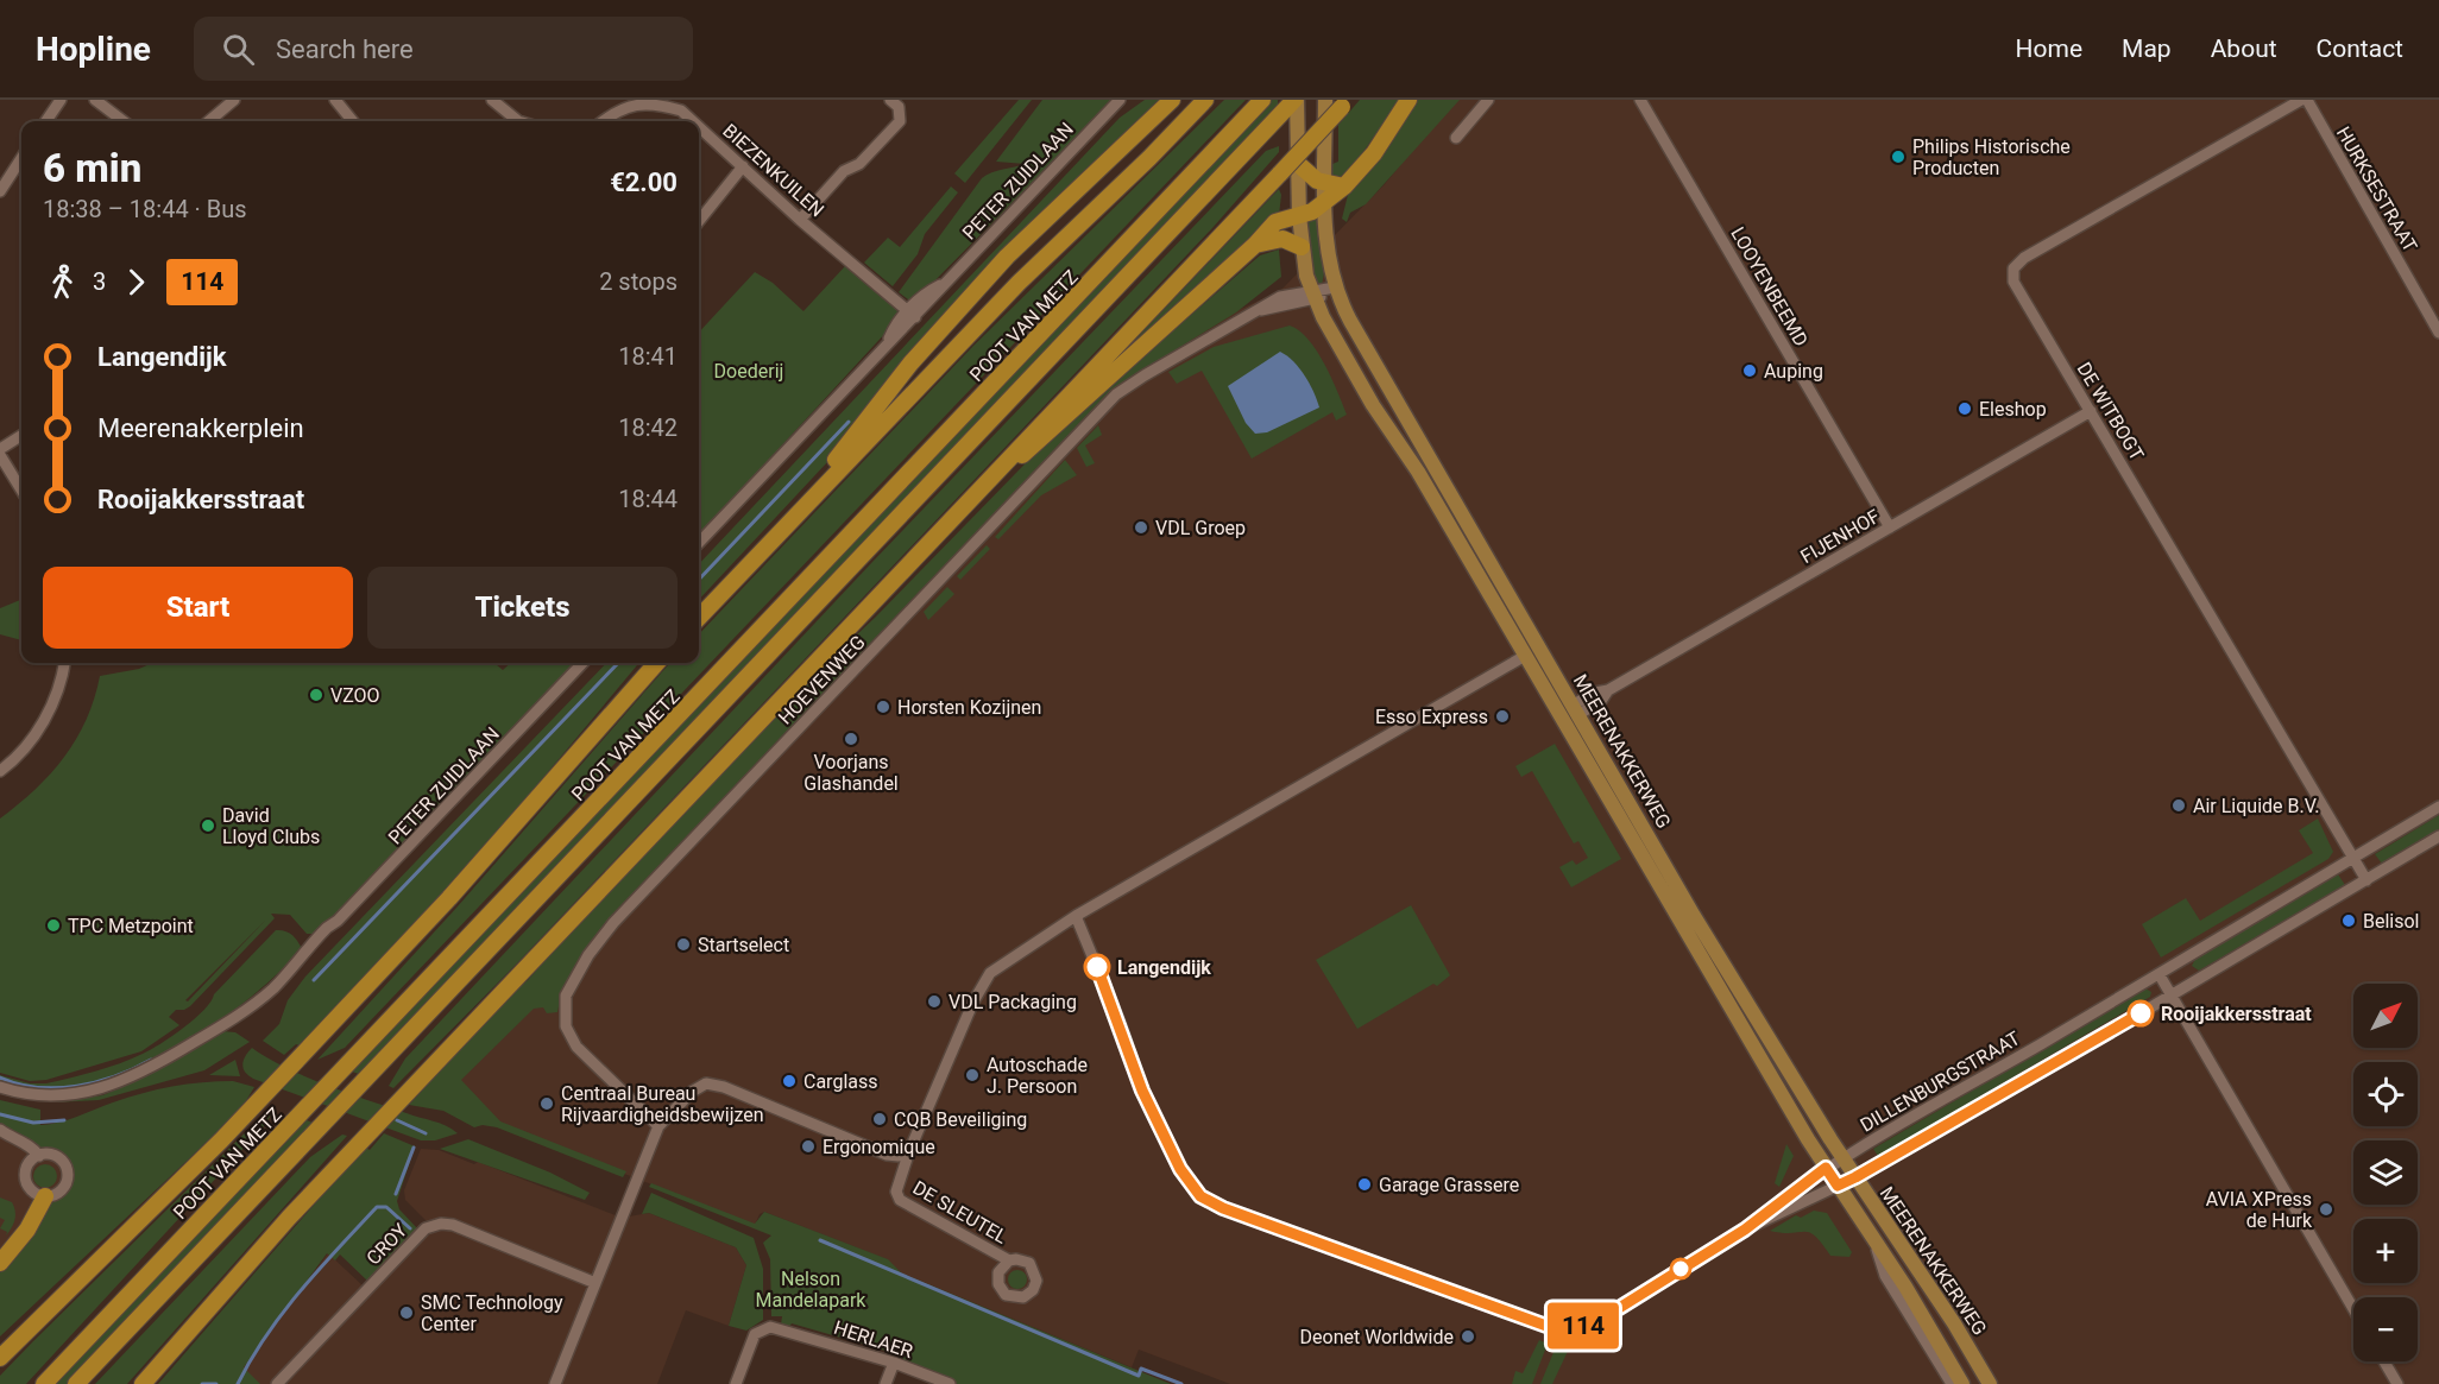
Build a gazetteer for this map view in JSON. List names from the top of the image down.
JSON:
{
  "streets": {
    "highway": ["POOT VAN METZ"],
    "main road": ["MEERENAKKERWEG"],
    "street": [
      "BIEZENKUILEN",
      "PETER ZUIDLAAN",
      "HURKSESTRAAT",
      "LOOYENBEEMD",
      "DE WITBOGT",
      "FIJENHOF",
      "HOEVENWEG",
      "DILLENBURGSTRAAT",
      "DE SLEUTEL",
      "CROY",
      "HERLAER"
    ]
  },
  "crossings": [
    ["BIEZENKUILEN", "PETER ZUIDLAAN"],
    ["LOOYENBEEMD", "FIJENHOF"],
    ["DE WITBOGT", "FIJENHOF"],
    ["DE WITBOGT", "DILLENBURGSTRAAT"],
    ["FIJENHOF", "MEERENAKKERWEG"],
    ["HOEVENWEG", "MEERENAKKERWEG"],
    ["MEERENAKKERWEG", "DILLENBURGSTRAAT"]
  ],
  "parks": ["Doederij", "Nelson Mandelapark"],
  "places": [
    "Philips Historische Producten",
    "Auping",
    "Eleshop",
    "VDL Groep",
    "VZOO",
    "Horsten Kozijnen",
    "Esso Express",
    "Voorjans Glashandel",
    "Air Liquide B.V.",
    "David Lloyd Clubs",
    "Belisol",
    "TPC Metzpoint",
    "Startselect",
    "Langendijk",
    "VDL Packaging",
    "Rooijakkersstraat",
    "Autoschade J. Persoon",
    "Carglass",
    "Centraal Bureau Rijvaardigheidsbewijzen",
    "CQB Beveiliging",
    "Ergonomique",
    "Garage Grassere",
    "AVIA XPress de Hurk",
    "SMC Technology Center",
    "Deonet Worldwide"
  ],
  "lines": ["bus line 114"],
  "north": "top right",
  "page": {
    "header": "Hopline",
    "search": "Search here",
    "nav": [
      "Home",
      "Map",
      "About",
      "Contact"
    ],
    "on_map": "114",
    "heading": ["6 min", "18:38 – 18:44 · Bus", "€2.00"],
    "legs": ["3", "114", "2 stops"],
    "list": [
      {
        "name": "Langendijk",
        "value": "18:41"
      },
      {
        "name": "Meerenakkerplein",
        "value": "18:42"
      },
      {
        "name": "Rooijakkersstraat",
        "value": "18:44"
      }
    ],
    "buttons": ["Start", "Tickets"],
    "map_buttons": ["+", "−"]
  }
}
